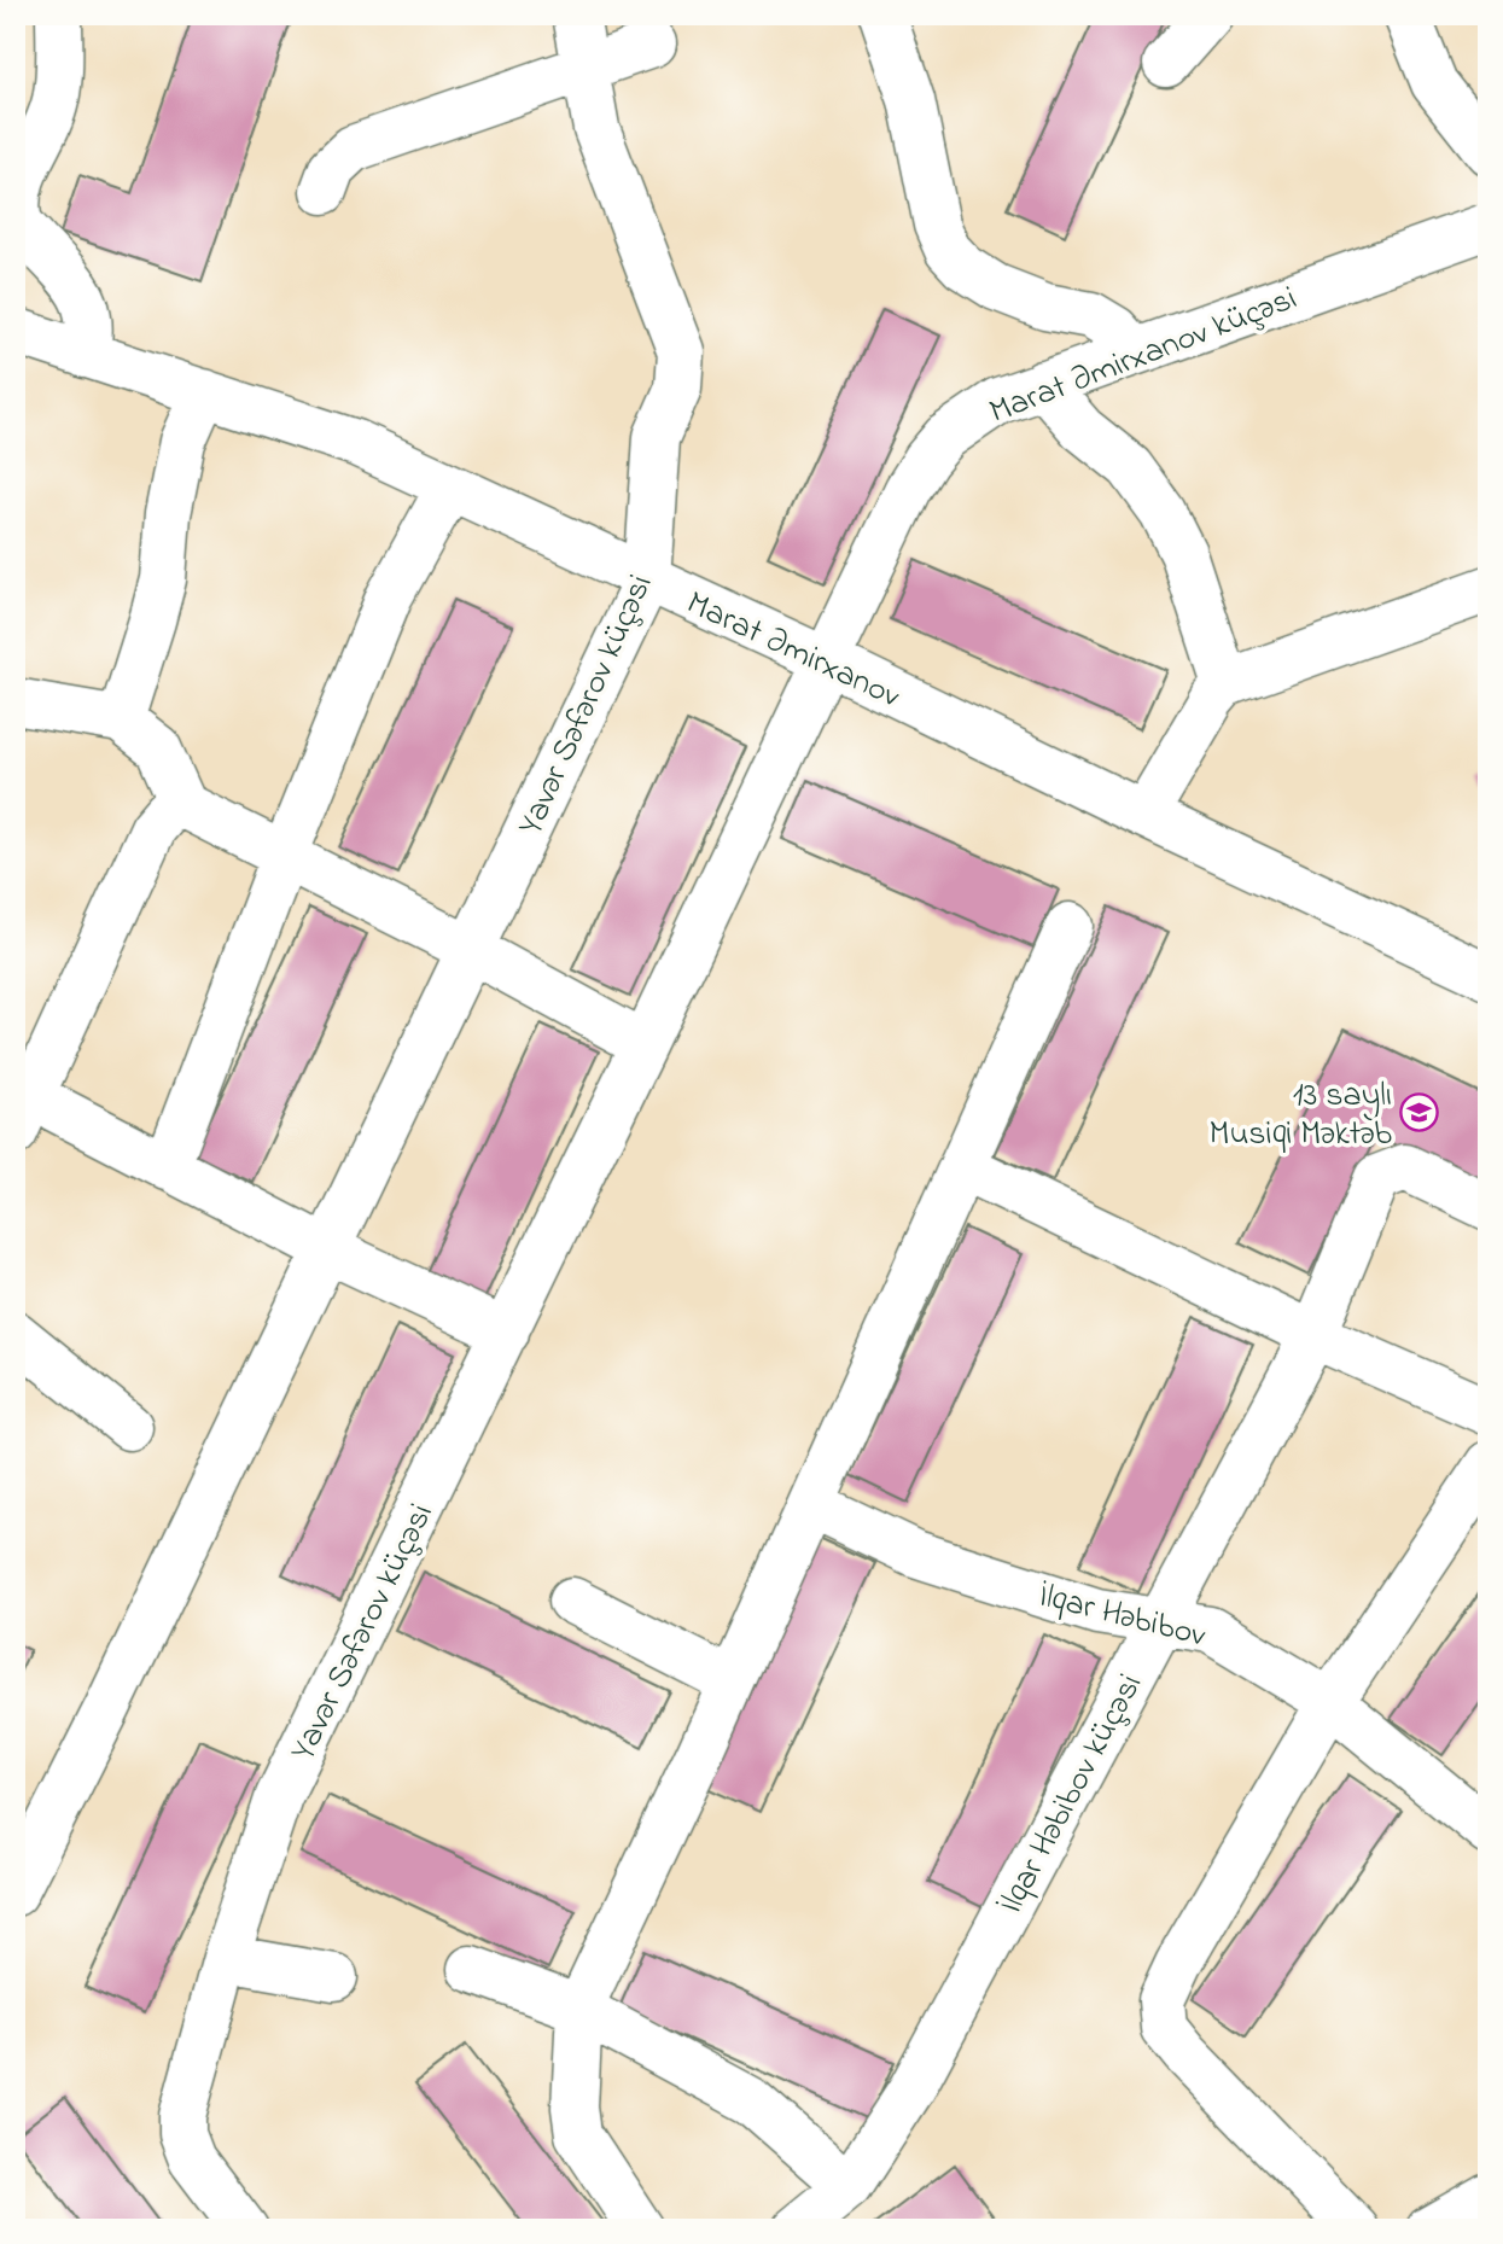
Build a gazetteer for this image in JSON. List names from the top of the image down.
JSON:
{
  "streets": {
    "street": [
      "Marat Əmirxanov küçəsi",
      "Marat Əmirxanov",
      "Yavər Səfərov küçəsi",
      "İlqar Həbibov",
      "İlqar Həbibov küçəsi"
    ]
  },
  "crossings": [
    ["Marat Əmirxanov küçəsi", "Marat Əmirxanov"],
    ["Marat Əmirxanov küçəsi", "Yavər Səfərov küçəsi"],
    ["Marat Əmirxanov", "Yavər Səfərov küçəsi"],
    ["İlqar Həbibov", "İlqar Həbibov küçəsi"]
  ],
  "places": {
    "school or university": ["13 saylı Musiqi Məktəb"]
  }
}
